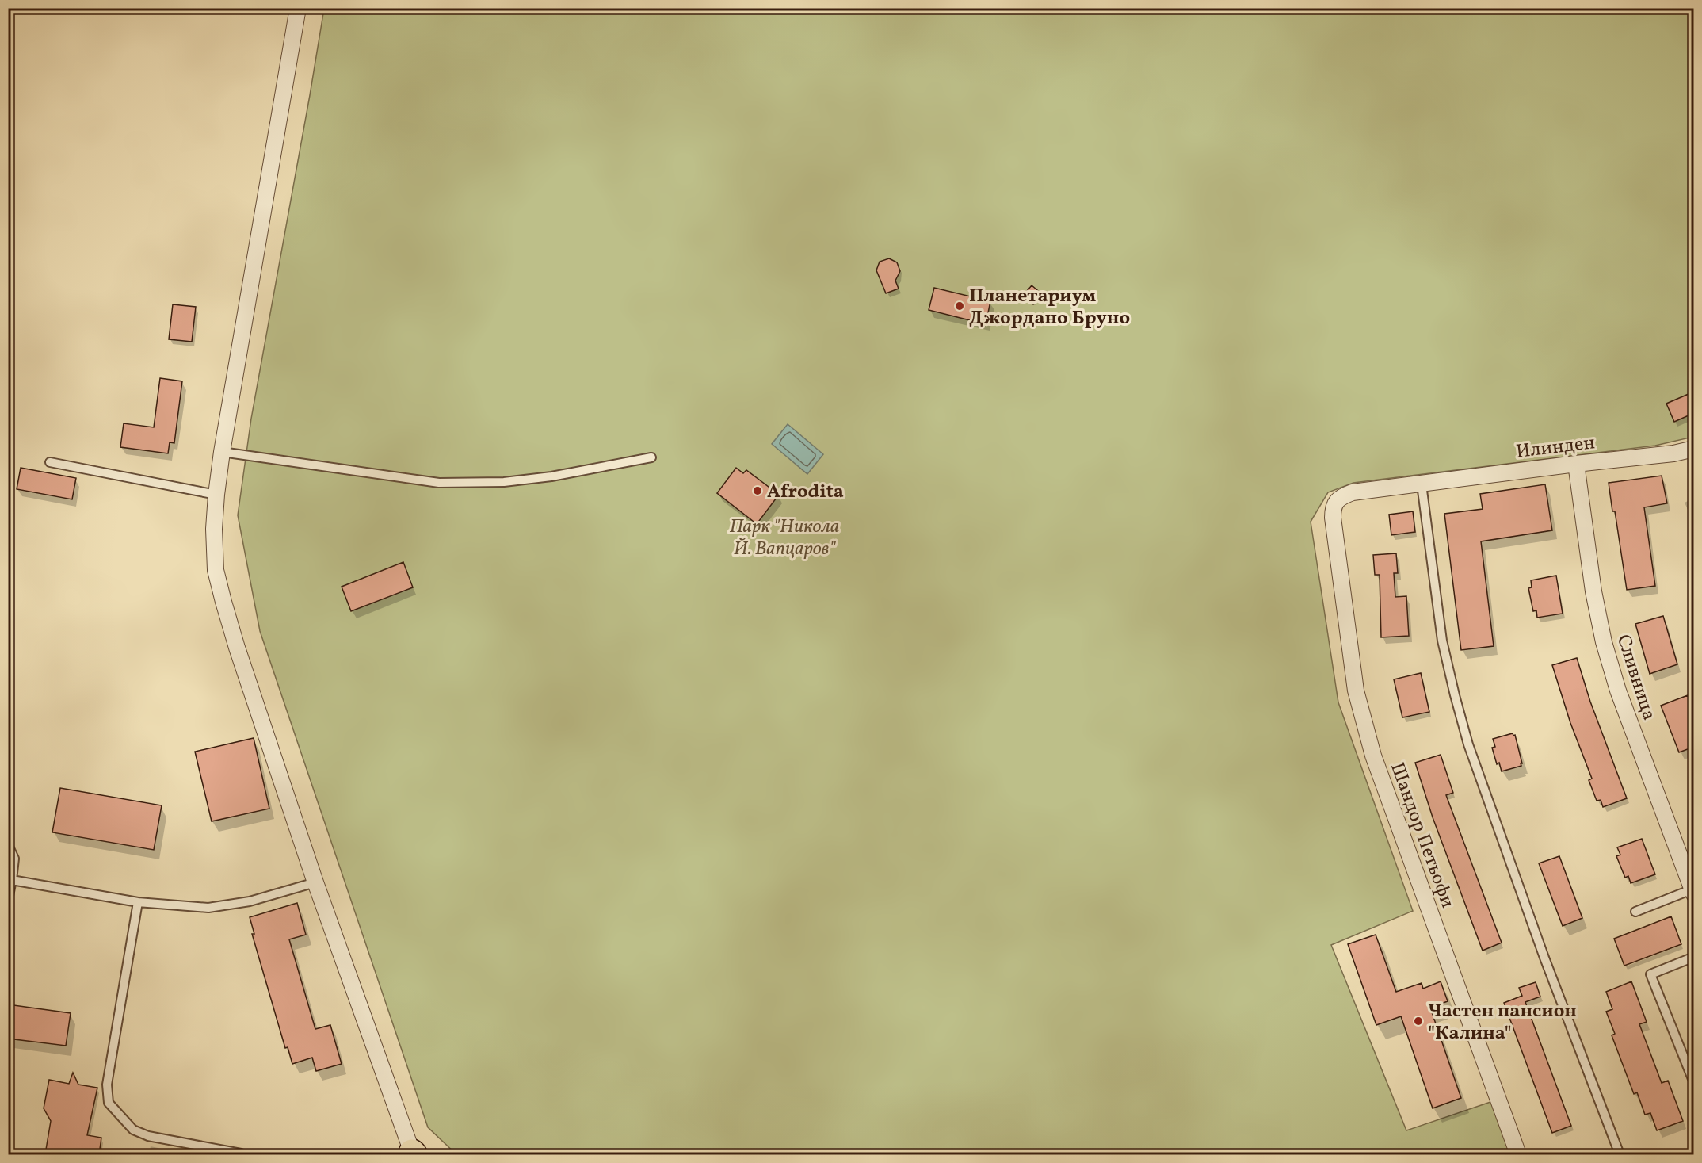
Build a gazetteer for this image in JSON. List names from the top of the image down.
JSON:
{
  "streets": {
    "street": ["Илинден", "Сливница", "Шандор Петьофи"]
  },
  "crossings": [
    ["Илинден", "Сливница"],
    ["Илинден", "Шандор Петьофи"]
  ],
  "parks": ["Парк \"Никола Й. Вапцаров\""],
  "places": ["Планетариум Джордано Бруно", "Afrodita", "Частен пансион \"Калина\""]
}
